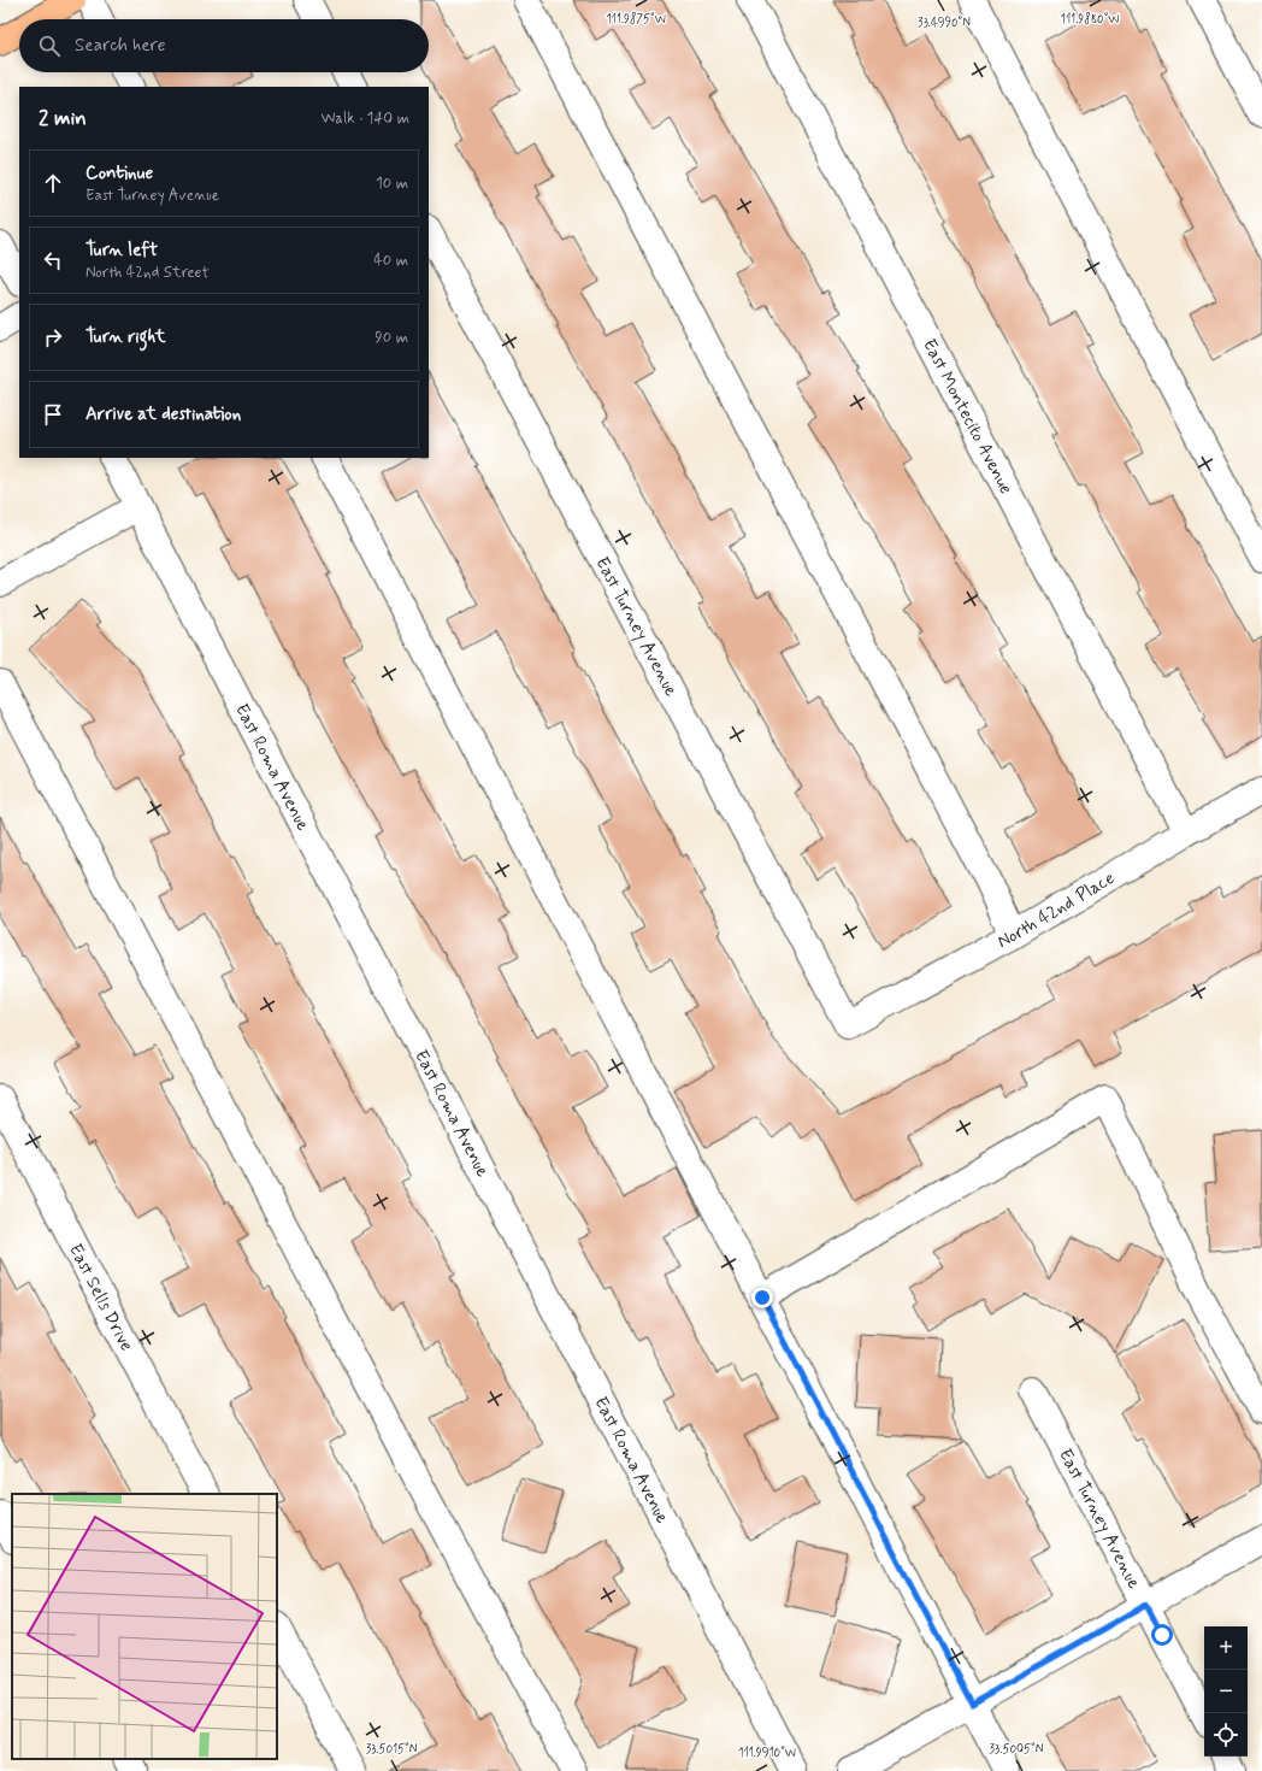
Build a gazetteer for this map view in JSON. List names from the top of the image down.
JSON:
{
  "streets": {
    "street": [
      "East Montecito Avenue",
      "East Turney Avenue",
      "East Roma Avenue",
      "North 42nd Place",
      "East Sells Drive"
    ]
  },
  "crossings": [
    ["East Montecito Avenue", "North 42nd Place"],
    ["East Turney Avenue", "North 42nd Place"]
  ],
  "page": {
    "search": "Search here",
    "heading": ["2 min", "Walk · 140 m"],
    "list": [
      ["Continue", "East Turney Avenue", "10 m"],
      ["Turn left", "North 42nd Street", "40 m"],
      ["Turn right", "90 m"],
      "Arrive at destination"
    ],
    "map_buttons": ["+", "−"]
  },
  "coordinates": [
    "111.9875°W",
    "111.9880°W",
    "33.4990°N",
    "33.5015°N",
    "33.5005°N",
    "111.9910°W"
  ]
}
